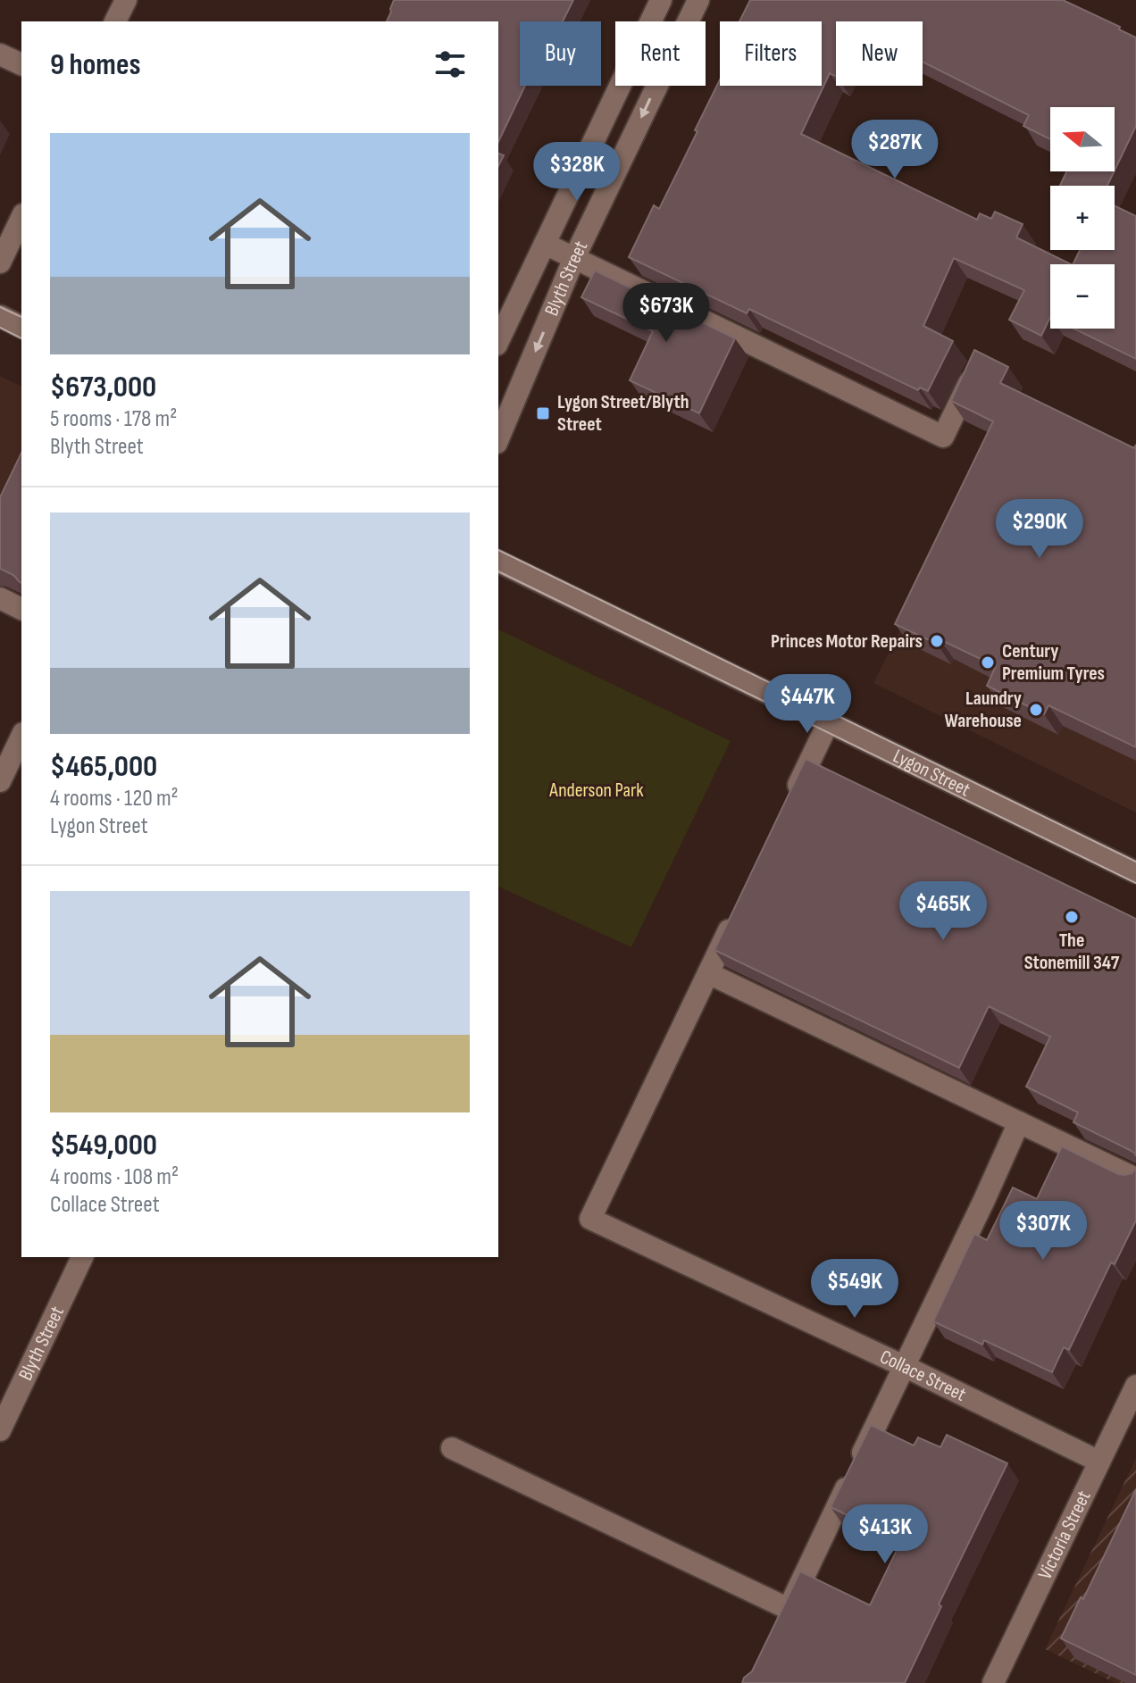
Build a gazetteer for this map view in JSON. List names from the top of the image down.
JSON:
{
  "streets": {
    "street": [
      "Blyth Street",
      "Lygon Street",
      "Collace Street",
      "Victoria Street"
    ]
  },
  "crossings": [
    ["Collace Street", "Victoria Street"]
  ],
  "parks": ["Anderson Park"],
  "places": {
    "transit": ["Lygon Street/Blyth Street"],
    "other": [
      "Princes Motor Repairs",
      "Century Premium Tyres",
      "Laundry Warehouse",
      "The Stonemill 347"
    ]
  },
  "north": "left",
  "page": {
    "chip": [
      "Buy",
      "Rent",
      "Filters",
      "New"
    ],
    "heading": "9 homes",
    "map_buttons": ["+", "−"],
    "list": [
      {
        "name": "$673,000",
        "note": "5 rooms · 178 m² · Blyth Street"
      },
      {
        "name": "$465,000",
        "note": "4 rooms · 120 m² · Lygon Street"
      },
      {
        "name": "$549,000",
        "note": "4 rooms · 108 m² · Collace Street"
      }
    ],
    "price": [
      "$287K",
      "$328K",
      "$673K",
      "$290K",
      "$447K",
      "$465K",
      "$307K",
      "$549K",
      "$413K"
    ]
  }
}
